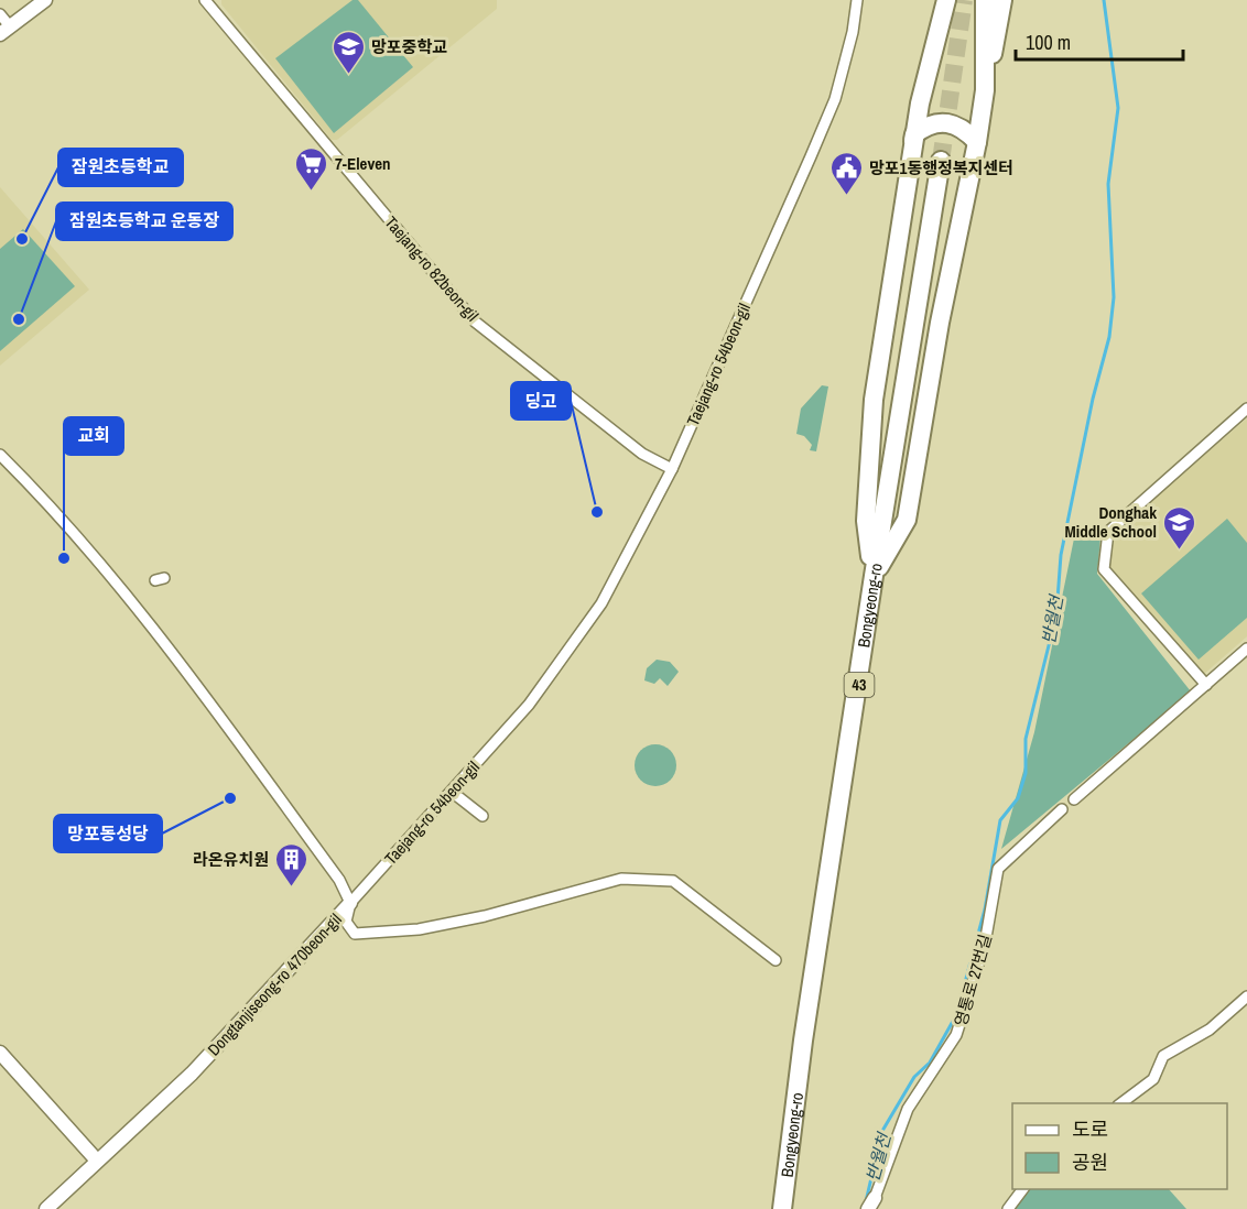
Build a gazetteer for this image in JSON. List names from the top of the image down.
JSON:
{
  "streets": {
    "highway": ["Bongyeong-ro", "43"],
    "street": [
      "Taejang-ro 82beon-gil",
      "Taejang-ro 54beon-gil",
      "영통로 27번길",
      "Dongtanjiseong-ro 470beon-gil"
    ]
  },
  "crossings": [
    ["Taejang-ro 82beon-gil", "Taejang-ro 54beon-gil"],
    ["Taejang-ro 54beon-gil", "Dongtanjiseong-ro 470beon-gil"]
  ],
  "water": ["반월천"],
  "places": {
    "school or university": ["망포중학교", "Donghak Middle School"],
    "supermarket": ["7-Eleven"],
    "public building": ["망포1동행정복지센터"],
    "other": [
      "잠원초등학교",
      "잠원초등학교 운동장",
      "딩고",
      "교회",
      "망포동성당"
    ],
    "building": ["라온유치원"]
  },
  "legend": ["도로", "공원"],
  "scale_bar": "100 m"
}
